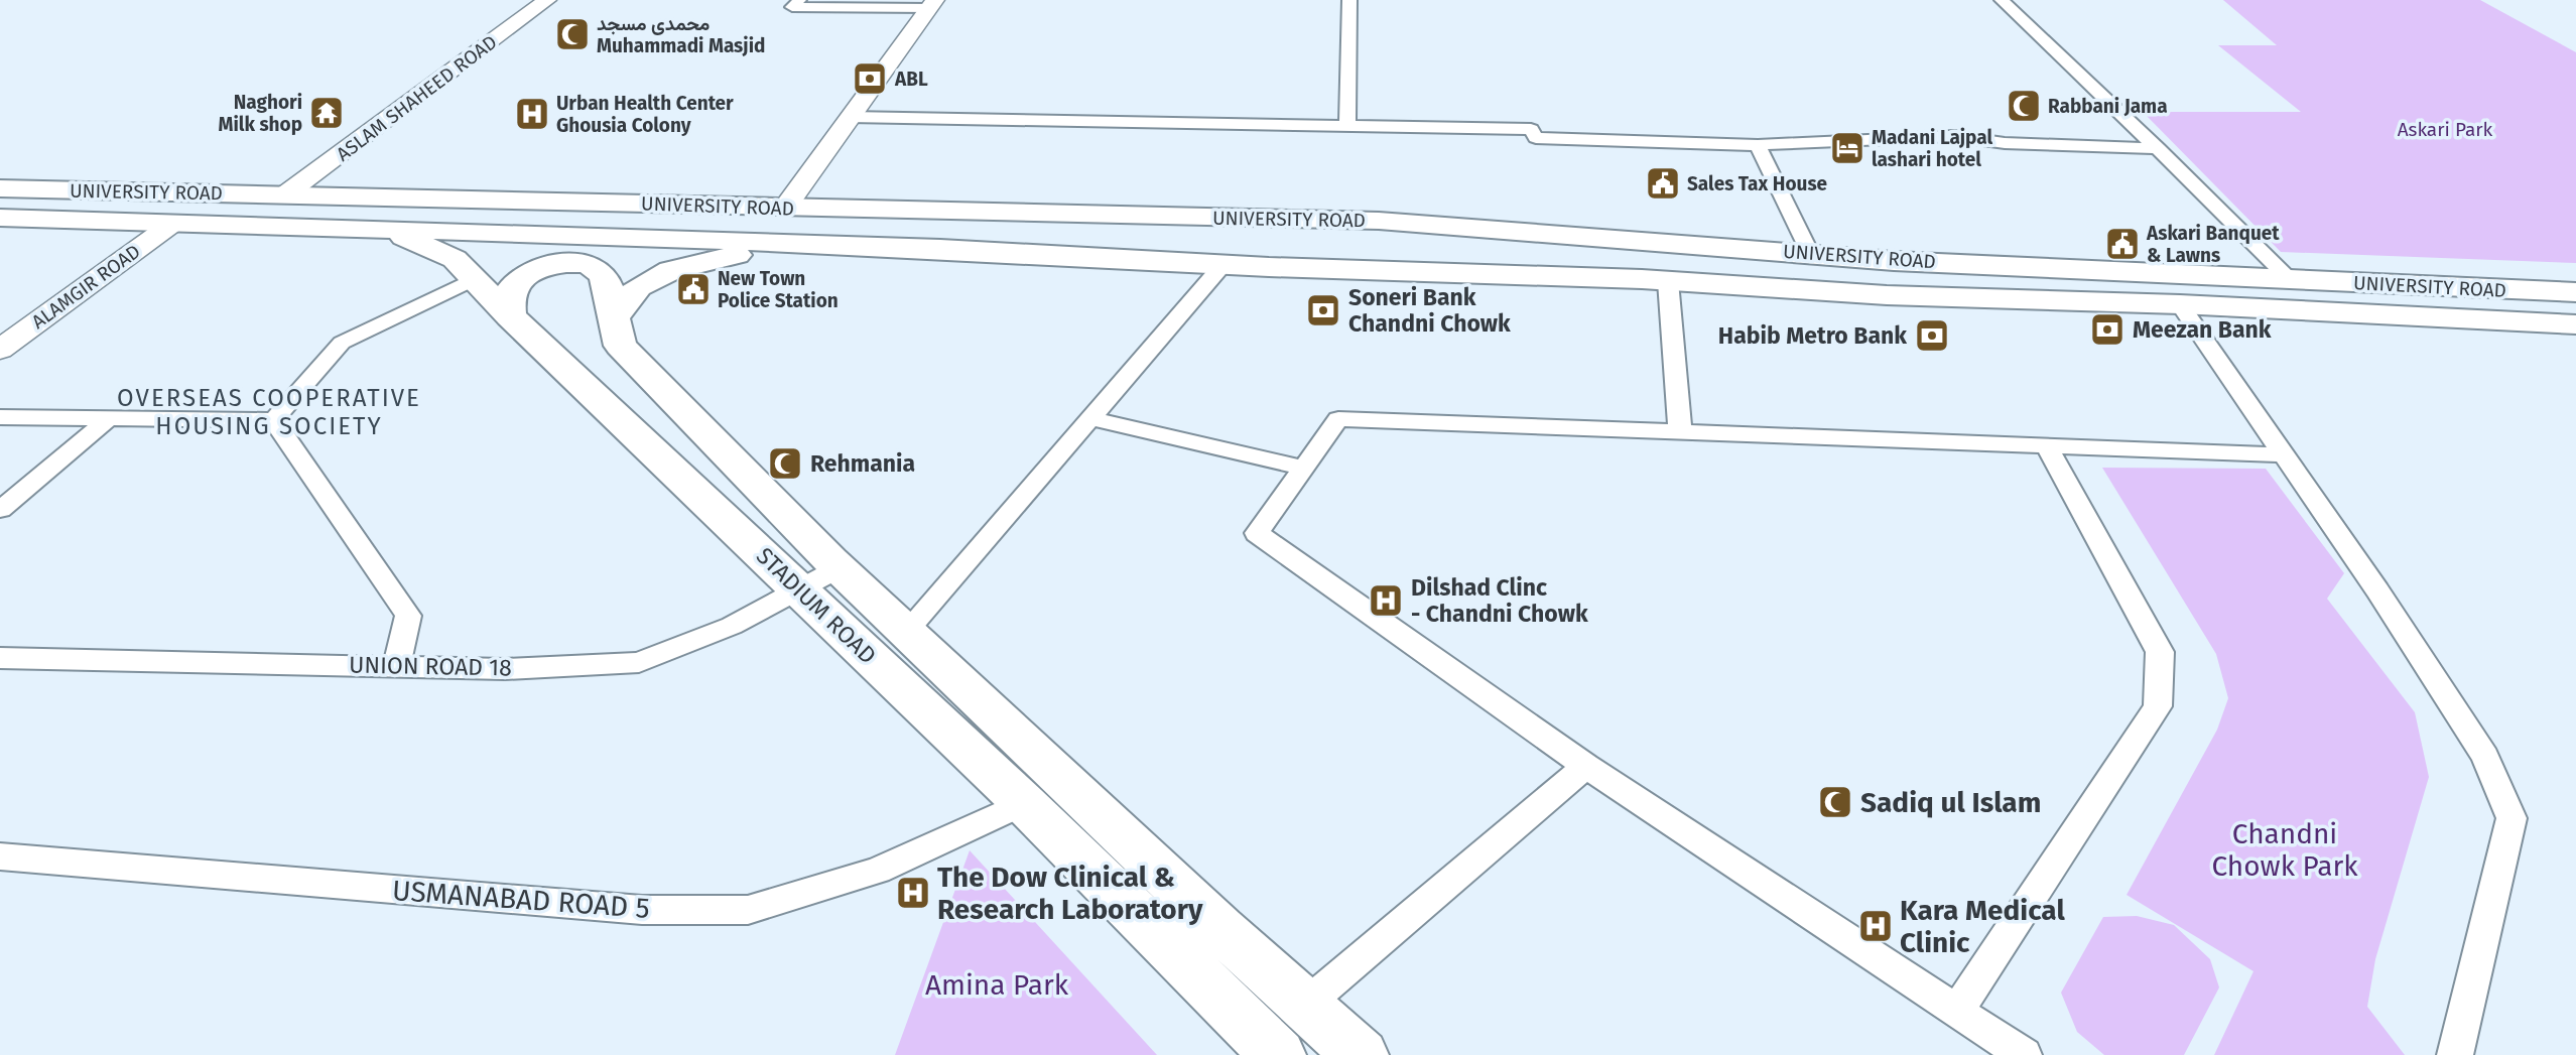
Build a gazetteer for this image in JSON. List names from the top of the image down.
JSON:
{
  "streets": {
    "main road": ["UNIVERSITY ROAD", "STADIUM ROAD"],
    "street": [
      "ASLAM SHAHEED ROAD",
      "ALAMGIR ROAD",
      "UNION ROAD 18",
      "USMANABAD ROAD 5"
    ]
  },
  "crossings": [
    ["ASLAM SHAHEED ROAD", "UNIVERSITY ROAD"],
    ["UNIVERSITY ROAD", "ALAMGIR ROAD"],
    ["UNIVERSITY ROAD", "STADIUM ROAD"],
    ["STADIUM ROAD", "UNION ROAD 18"],
    ["STADIUM ROAD", "USMANABAD ROAD 5"]
  ],
  "districts": ["OVERSEAS COOPERATIVE HOUSING SOCIETY"],
  "parks": ["Askari Park", "Chandni Chowk Park", "Amina Park"],
  "places": {
    "mosque": [
      "محمدی مسجد Muhammadi Masjid",
      "Rabbani Jama",
      "Rehmania",
      "Sadiq ul Islam"
    ],
    "bank": [
      "ABL",
      "Soneri Bank Chandni Chowk",
      "Meezan Bank",
      "Habib Metro Bank"
    ],
    "temple": ["Naghori Milk shop"],
    "hospital": [
      "Urban Health Center Ghousia Colony",
      "Dilshad Clinc - Chandni Chowk",
      "The Dow Clinical & Research Laboratory",
      "Kara Medical Clinic"
    ],
    "hotel": ["Madani Lajpal lashari hotel"],
    "public building": ["Sales Tax House", "Askari Banquet & Lawns", "New Town Police Station"]
  }
}
